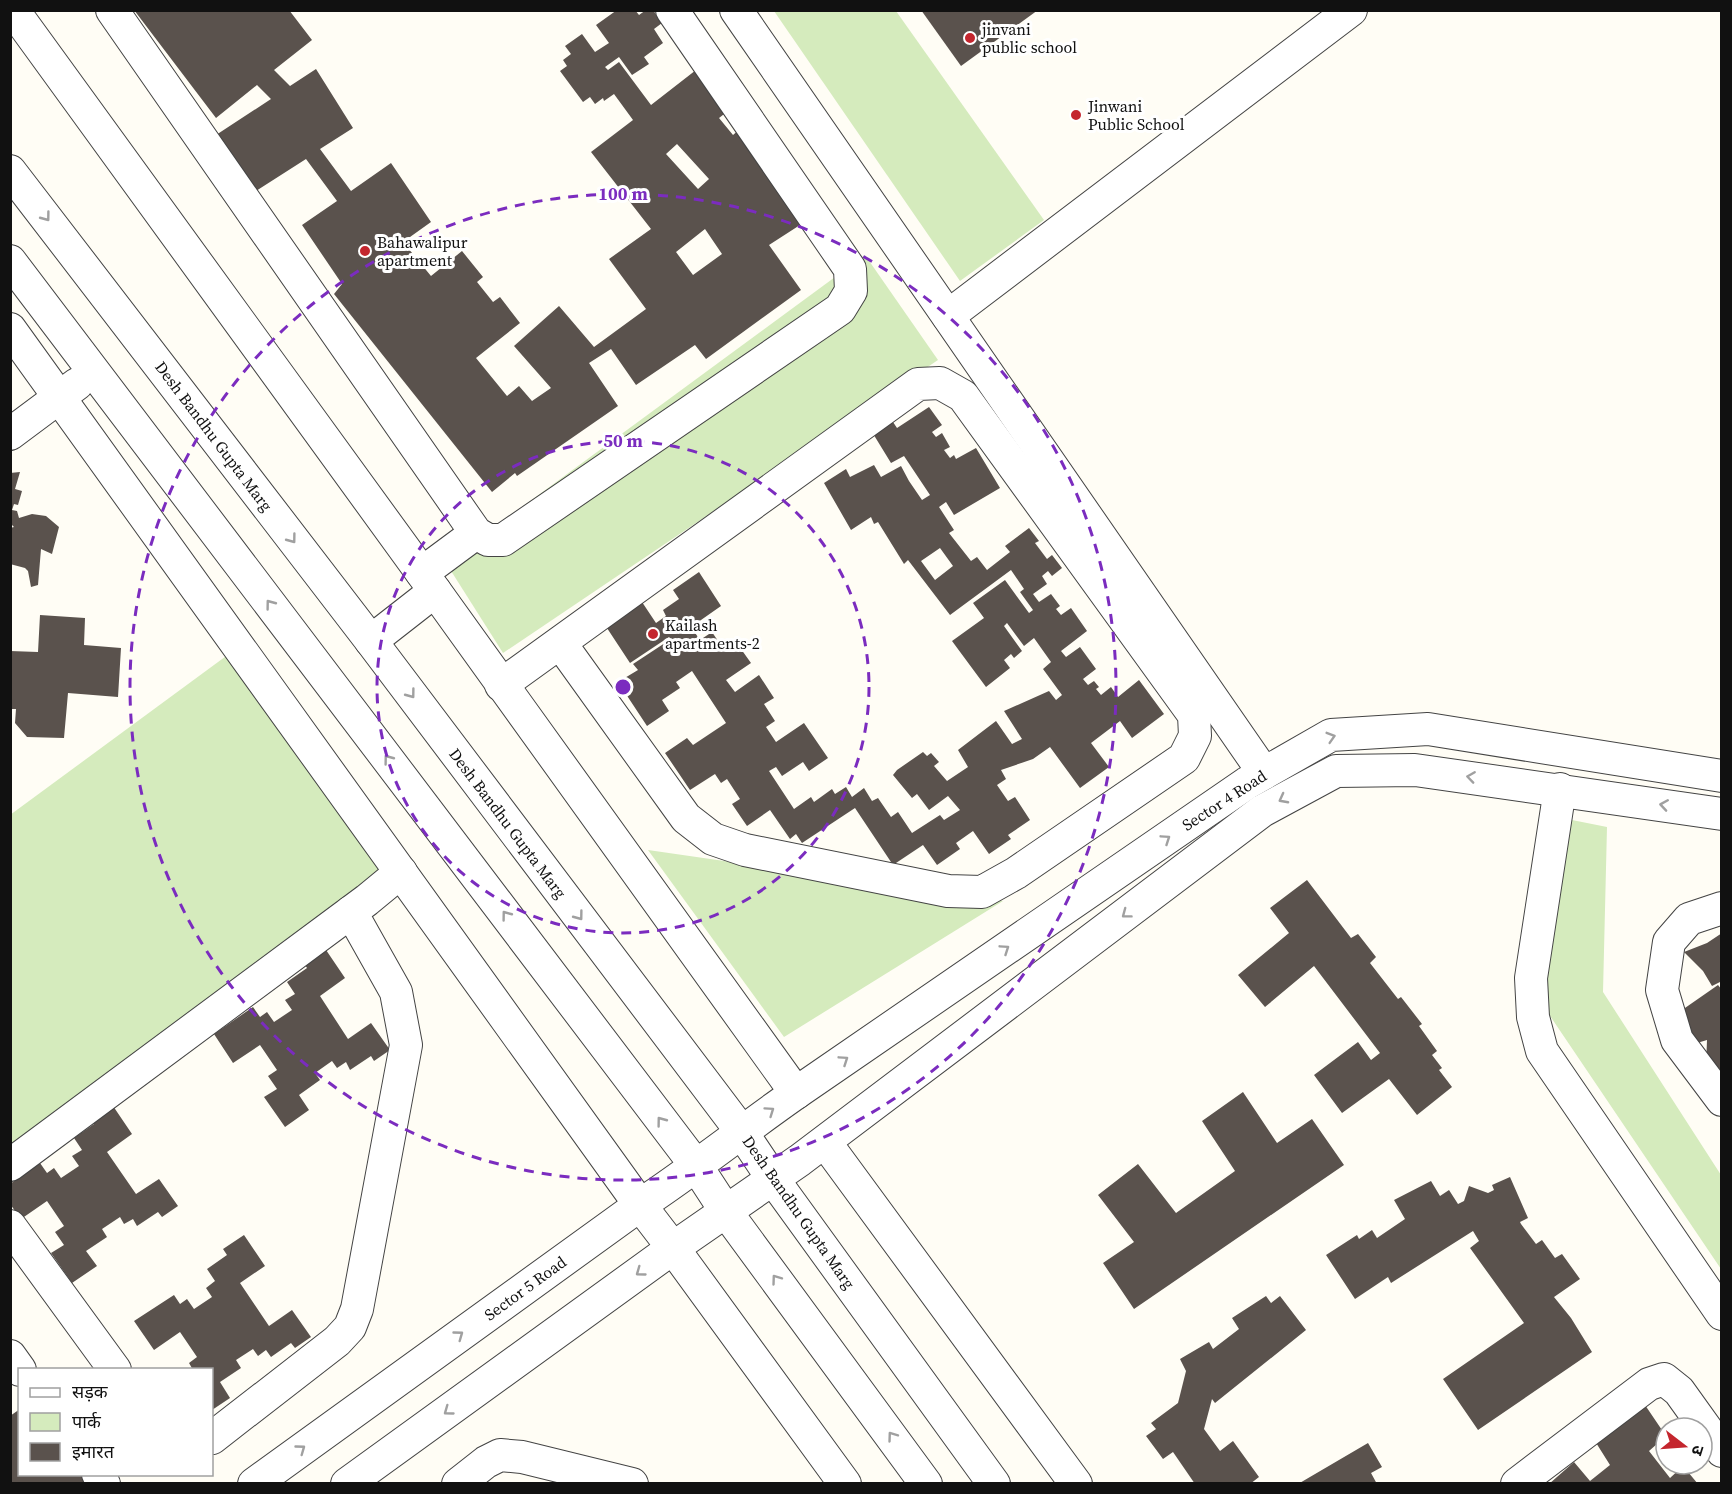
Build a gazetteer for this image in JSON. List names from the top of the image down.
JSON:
{
  "streets": {
    "street": ["Desh Bandhu Gupta Marg", "Sector 4 Road", "Sector 5 Road"]
  },
  "crossings": [
    ["Desh Bandhu Gupta Marg", "Sector 5 Road"],
    ["Sector 4 Road", "Sector 5 Road"]
  ],
  "places": [
    "jinvani public school",
    "Jinwani Public School",
    "Bahawalipur apartment",
    "Kailash apartments-2"
  ],
  "legend": ["सड़क", "पार्क", "इमारत"],
  "north": "right",
  "rings": ["100 m", "50 m"]
}
